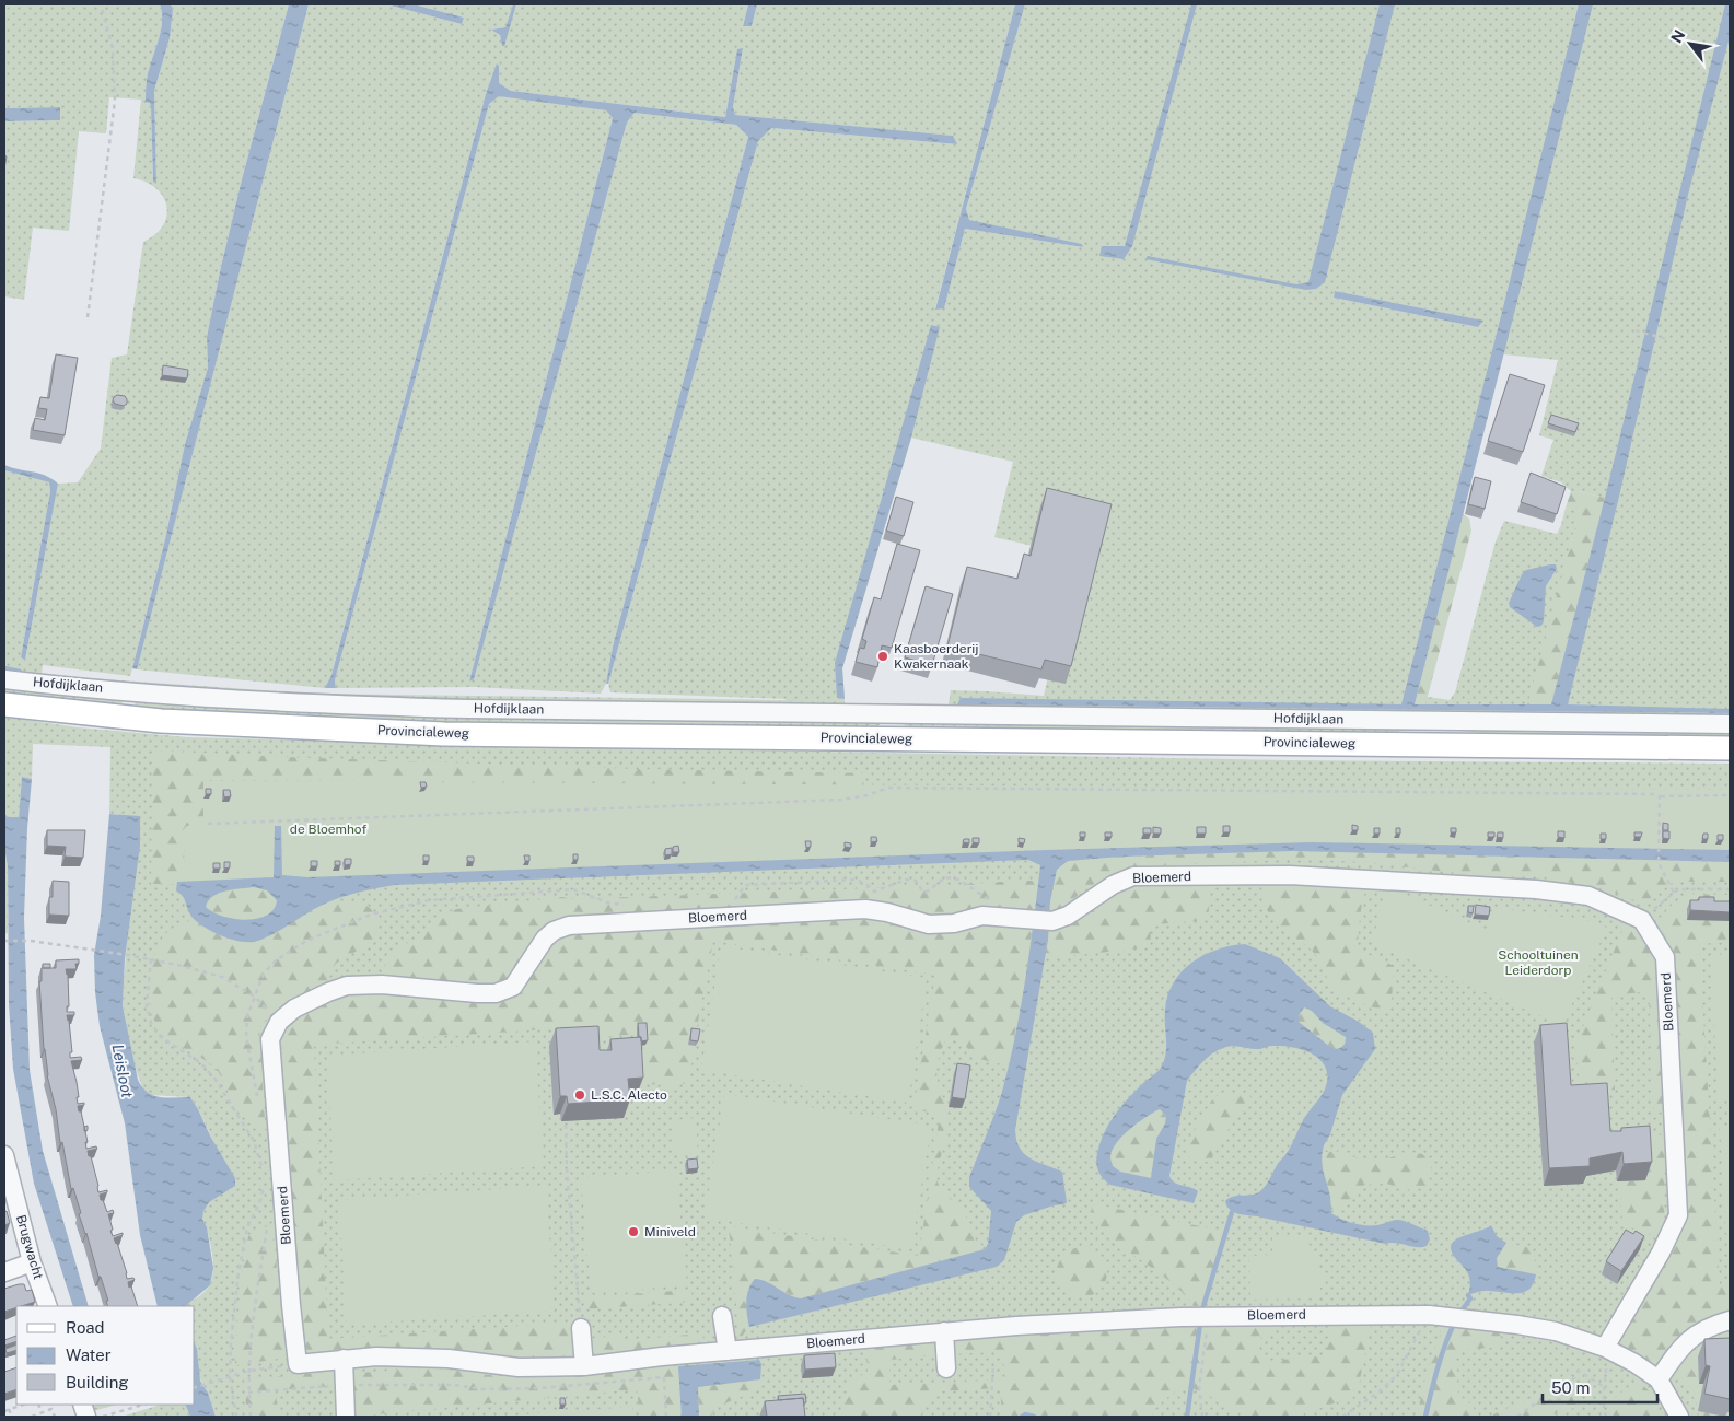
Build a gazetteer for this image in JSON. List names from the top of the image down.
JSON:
{
  "streets": {
    "main road": ["Provincialeweg"],
    "street": ["Hofdijklaan", "Bloemerd", "Brugwacht"]
  },
  "water": ["Leisloot"],
  "parks": ["de Bloemhof", "Schooltuinen Leiderdorp"],
  "places": ["Kaasboerderij Kwakernaak", "L.S.C. Alecto", "Miniveld"],
  "legend": ["Road", "Water", "Building"],
  "scale_bar": "50 m",
  "north": "top left"
}
